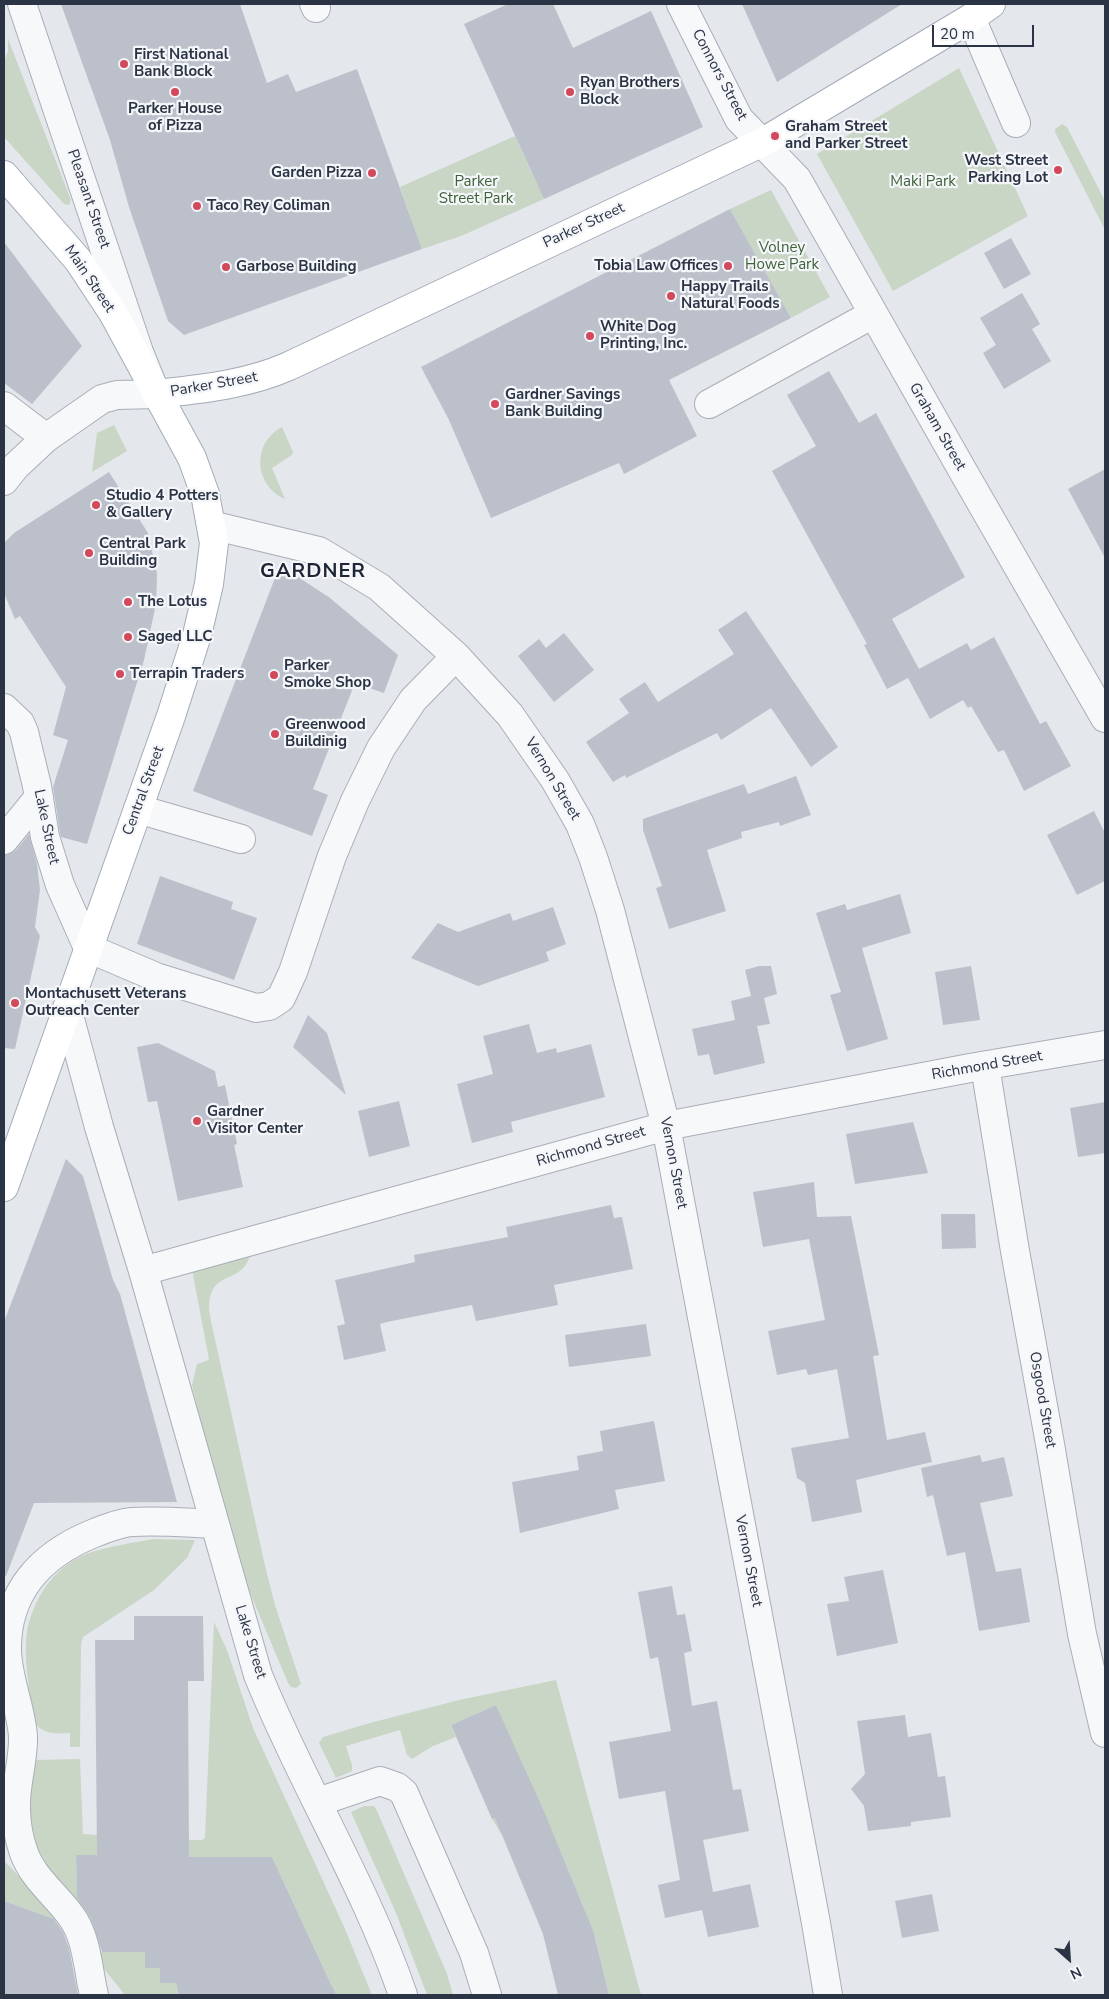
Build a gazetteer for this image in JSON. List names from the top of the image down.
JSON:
{
  "streets": {
    "main road": ["Parker Street", "Main Street", "Central Street"],
    "street": [
      "Connors Street",
      "Pleasant Street",
      "Graham Street",
      "Vernon Street",
      "Lake Street",
      "Richmond Street",
      "Osgood Street"
    ]
  },
  "crossings": [
    ["Connors Street", "Parker Street"],
    ["Connors Street", "Graham Street"],
    ["Pleasant Street", "Parker Street"],
    ["Pleasant Street", "Main Street"],
    ["Pleasant Street", "Central Street"],
    ["Parker Street", "Main Street"],
    ["Parker Street", "Graham Street"],
    ["Parker Street", "Central Street"],
    ["Main Street", "Central Street"],
    ["Vernon Street", "Central Street"],
    ["Vernon Street", "Richmond Street"],
    ["Central Street", "Lake Street"],
    ["Lake Street", "Richmond Street"],
    ["Richmond Street", "Osgood Street"]
  ],
  "districts": ["GARDNER"],
  "parks": ["Parker Street Park", "Maki Park", "Volney Howe Park"],
  "places": [
    "First National Bank Block",
    "Parker House of Pizza",
    "Ryan Brothers Block",
    "Graham Street and Parker Street",
    "West Street Parking Lot",
    "Garden Pizza",
    "Taco Rey Coliman",
    "Tobia Law Offices",
    "Garbose Building",
    "Happy Trails Natural Foods",
    "White Dog Printing, Inc.",
    "Gardner Savings Bank Building",
    "Studio 4 Potters & Gallery",
    "Central Park Building",
    "The Lotus",
    "Saged LLC",
    "Terrapin Traders",
    "Parker Smoke Shop",
    "Greenwood Buildinig",
    "Montachusett Veterans Outreach Center",
    "Gardner Visitor Center"
  ],
  "scale_bar": "20 m",
  "north": "bottom right"
}
